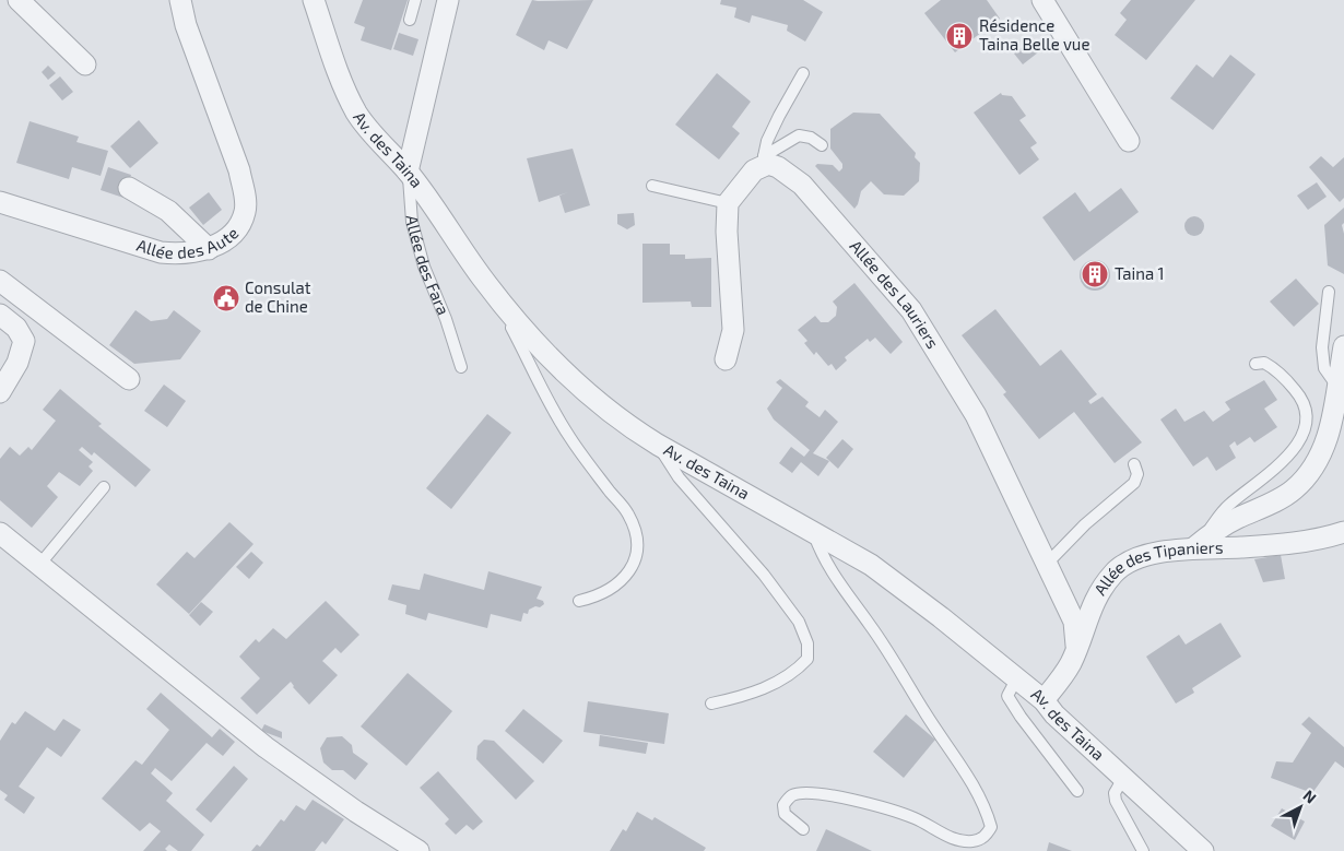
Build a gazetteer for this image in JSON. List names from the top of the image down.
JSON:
{
  "streets": {
    "street": [
      "Av. des Taina",
      "Allée des Aute",
      "Allée des Fara",
      "Allée des Lauriers",
      "Allée des Tipaniers"
    ]
  },
  "crossings": [
    ["Av. des Taina", "Allée des Fara"],
    ["Av. des Taina", "Allée des Tipaniers"],
    ["Allée des Lauriers", "Allée des Tipaniers"]
  ],
  "places": {
    "building": ["Résidence Taina Belle vue", "Taina 1"],
    "public building": ["Consulat de Chine"]
  },
  "north": "top right"
}
